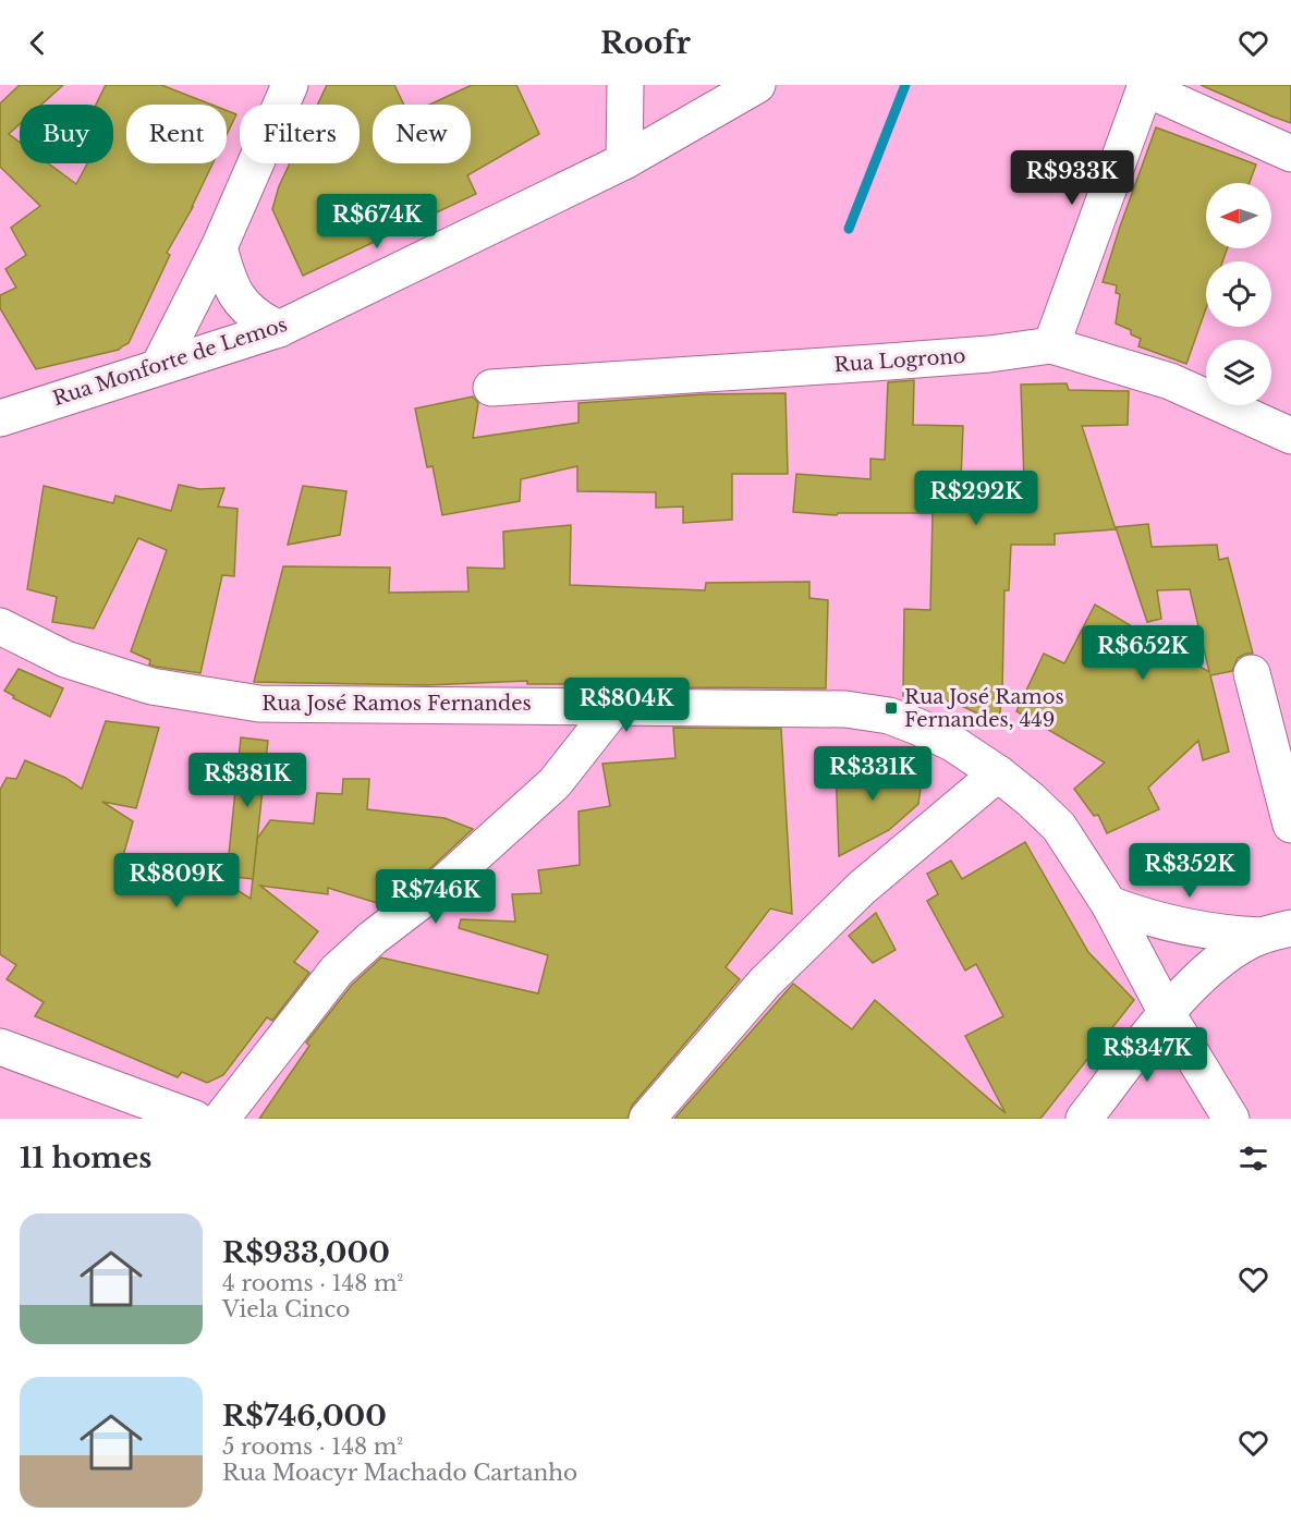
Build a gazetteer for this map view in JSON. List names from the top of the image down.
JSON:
{
  "streets": {
    "street": ["Rua Logrono", "Rua Monforte de Lemos", "Rua José Ramos Fernandes"]
  },
  "places": {
    "transit": ["Rua José Ramos Fernandes, 449"]
  },
  "north": "left",
  "page": {
    "header": "Roofr",
    "chip": [
      "Buy",
      "Rent",
      "Filters",
      "New"
    ],
    "price": [
      "R$933K",
      "R$674K",
      "R$292K",
      "R$652K",
      "R$804K",
      "R$331K",
      "R$381K",
      "R$352K",
      "R$809K",
      "R$746K",
      "R$347K"
    ],
    "heading": "11 homes",
    "list": [
      {
        "name": "R$933,000",
        "note": "4 rooms · 148 m² · Viela Cinco"
      },
      {
        "name": "R$746,000",
        "note": "5 rooms · 148 m² · Rua Moacyr Machado Cartanho"
      }
    ]
  }
}
